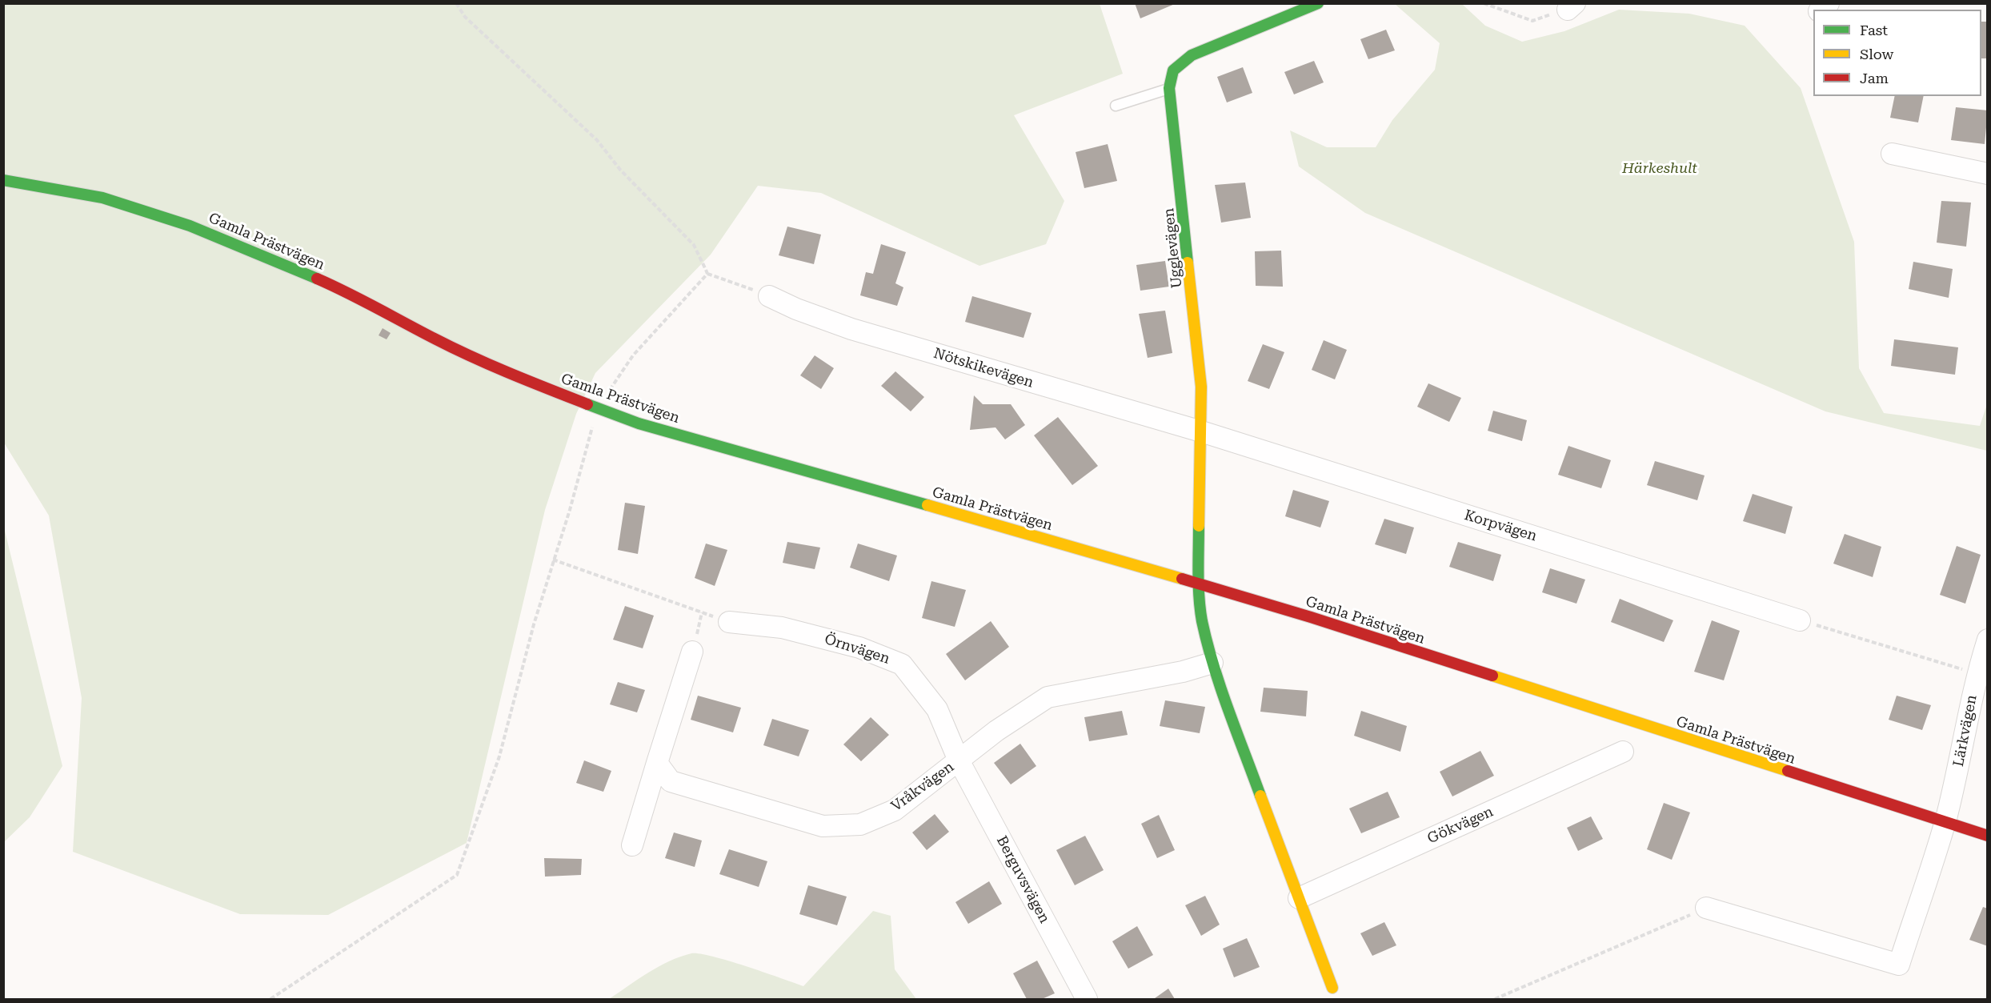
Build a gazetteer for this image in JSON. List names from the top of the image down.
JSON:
{
  "streets": {
    "street": [
      "Gamla Prästvägen",
      "Ugglevägen",
      "Nötskikevägen",
      "Korpvägen",
      "Örnvägen",
      "Lärkvägen",
      "Vråkvägen",
      "Gökvägen",
      "Berguvsvägen"
    ]
  },
  "crossings": [
    ["Gamla Prästvägen", "Ugglevägen"],
    ["Gamla Prästvägen", "Lärkvägen"],
    ["Ugglevägen", "Nötskikevägen"],
    ["Ugglevägen", "Korpvägen"],
    ["Nötskikevägen", "Korpvägen"],
    ["Örnvägen", "Vråkvägen"],
    ["Örnvägen", "Berguvsvägen"],
    ["Vråkvägen", "Berguvsvägen"]
  ],
  "parks": ["Härkeshult"],
  "legend": ["Fast", "Slow", "Jam"]
}
